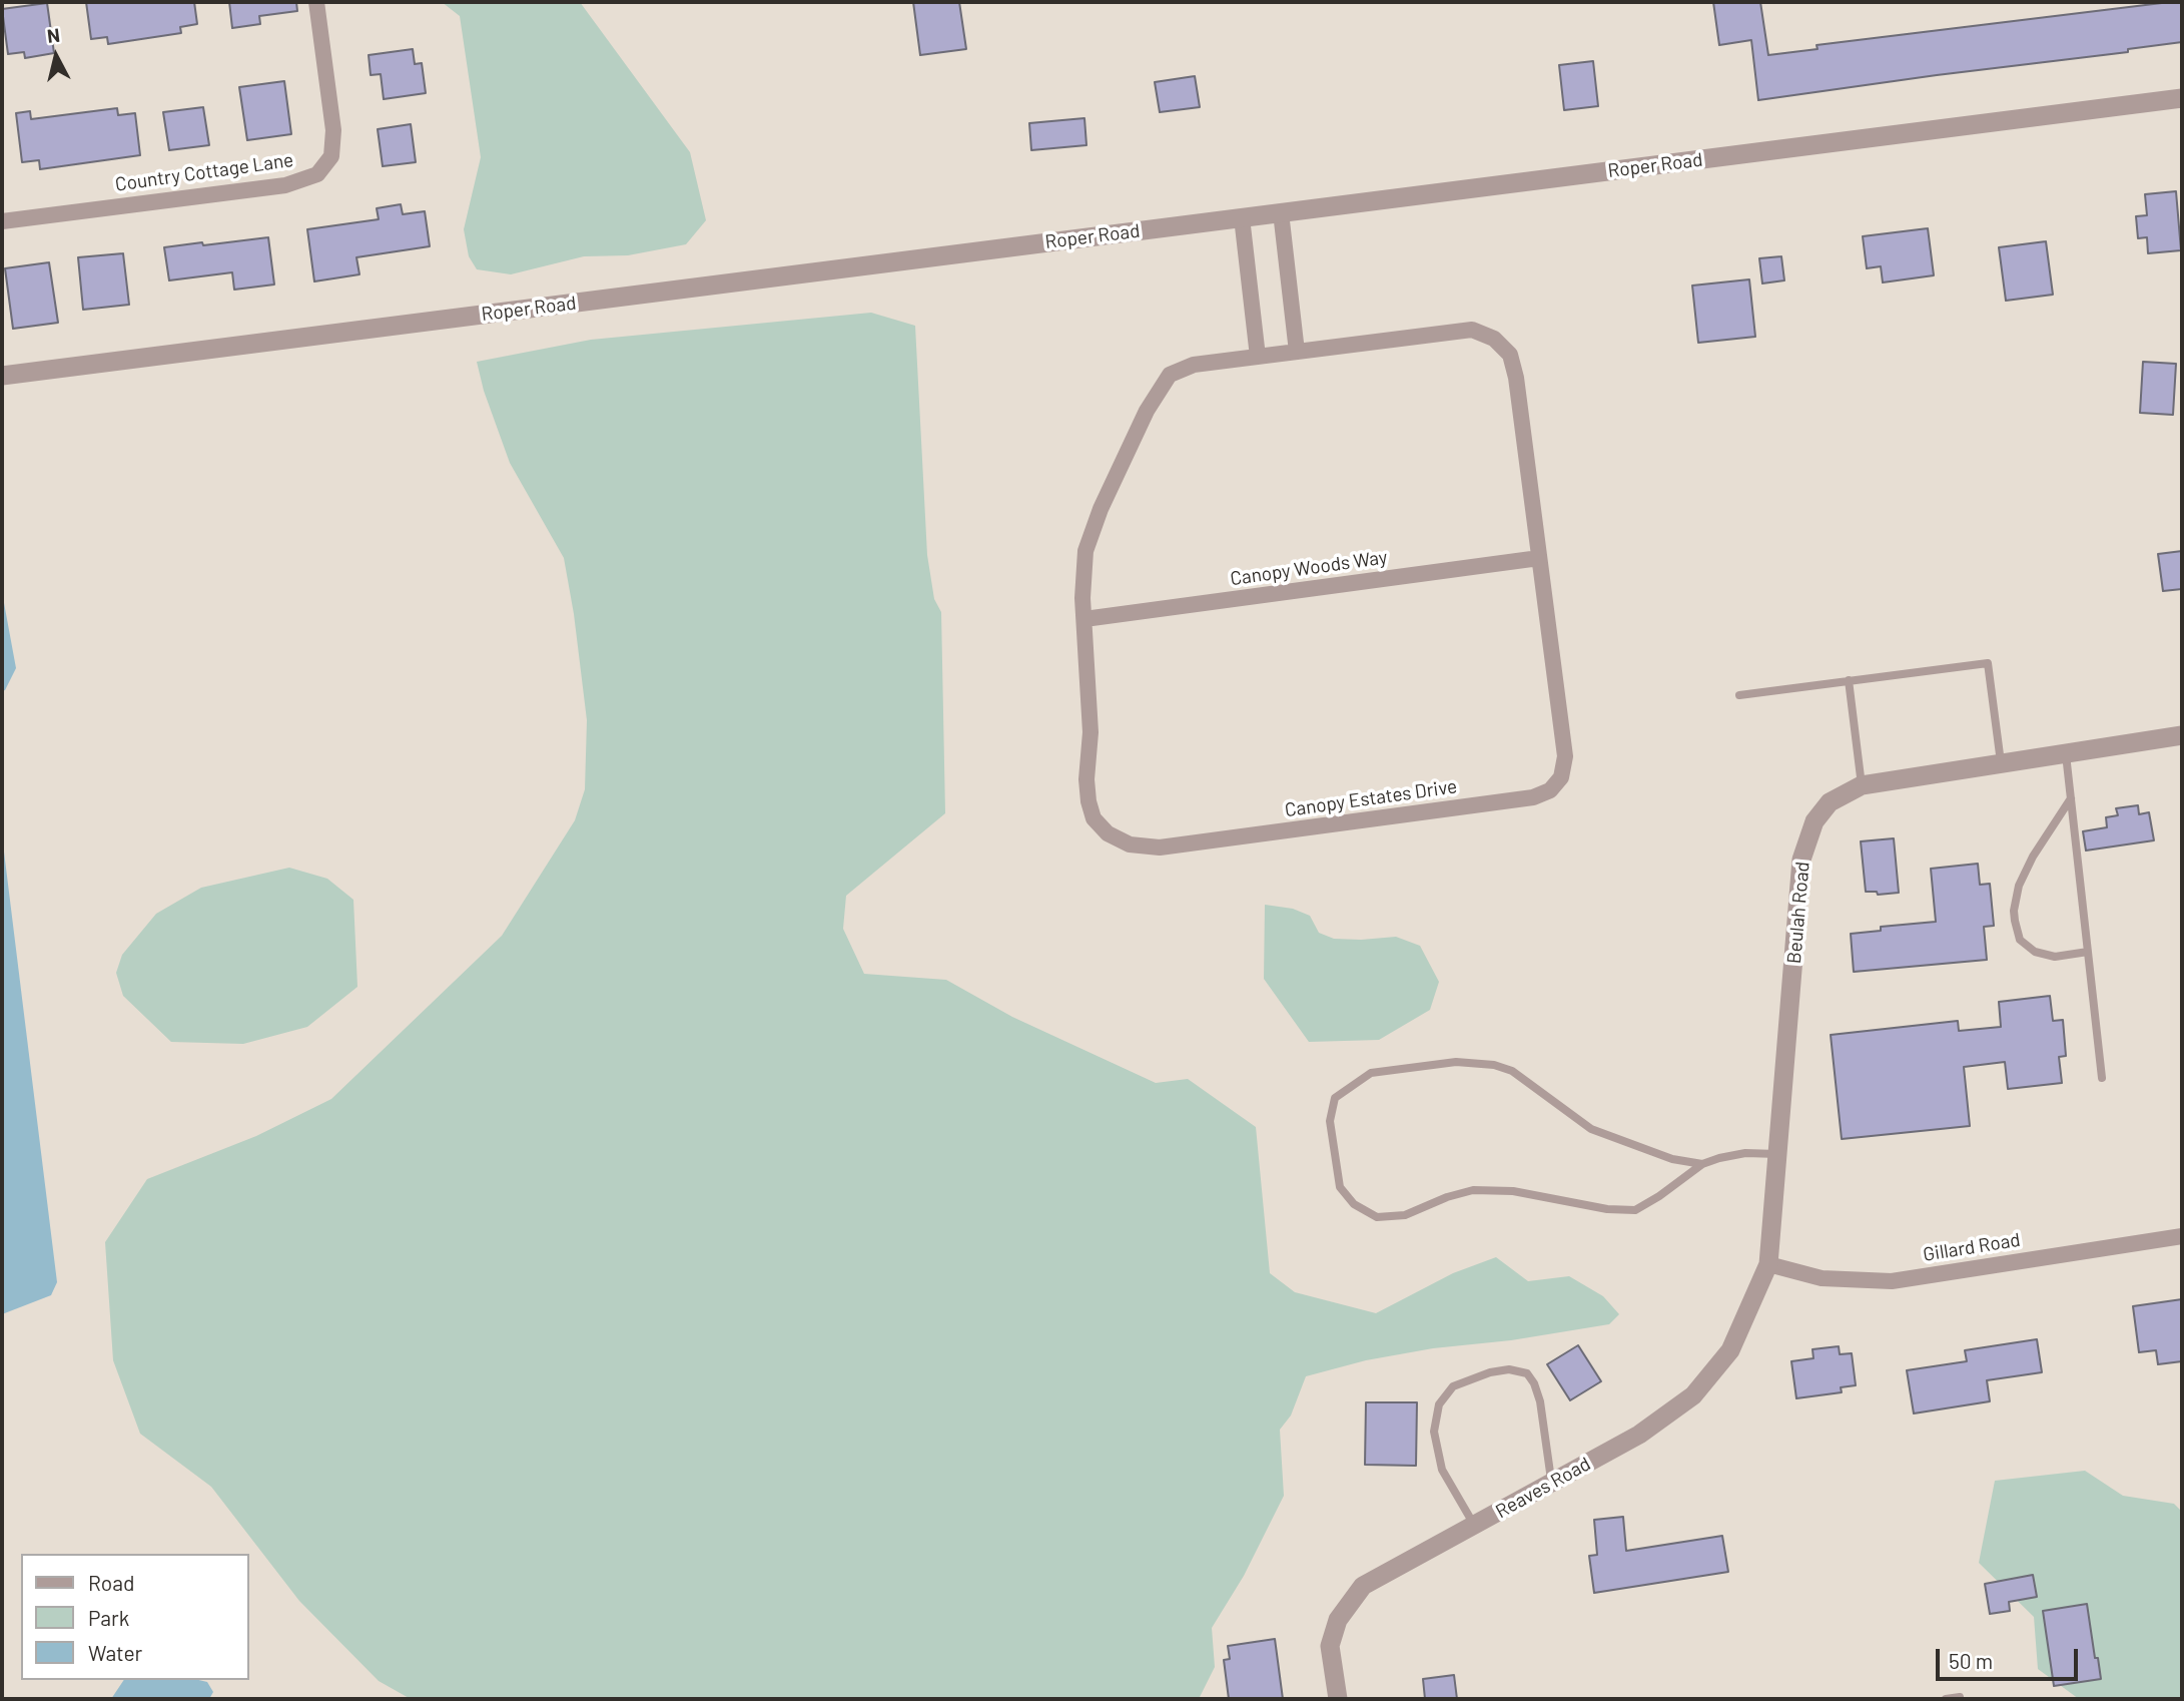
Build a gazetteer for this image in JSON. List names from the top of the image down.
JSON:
{
  "streets": {
    "street": [
      "Roper Road",
      "Country Cottage Lane",
      "Canopy Woods Way",
      "Canopy Estates Drive",
      "Beulah Road",
      "Gillard Road",
      "Reaves Road"
    ]
  },
  "crossings": [
    ["Canopy Woods Way", "Canopy Estates Drive"],
    ["Beulah Road", "Gillard Road"],
    ["Beulah Road", "Reaves Road"],
    ["Gillard Road", "Reaves Road"]
  ],
  "legend": ["Road", "Park", "Water"],
  "scale_bar": "50 m",
  "north": "top"
}
